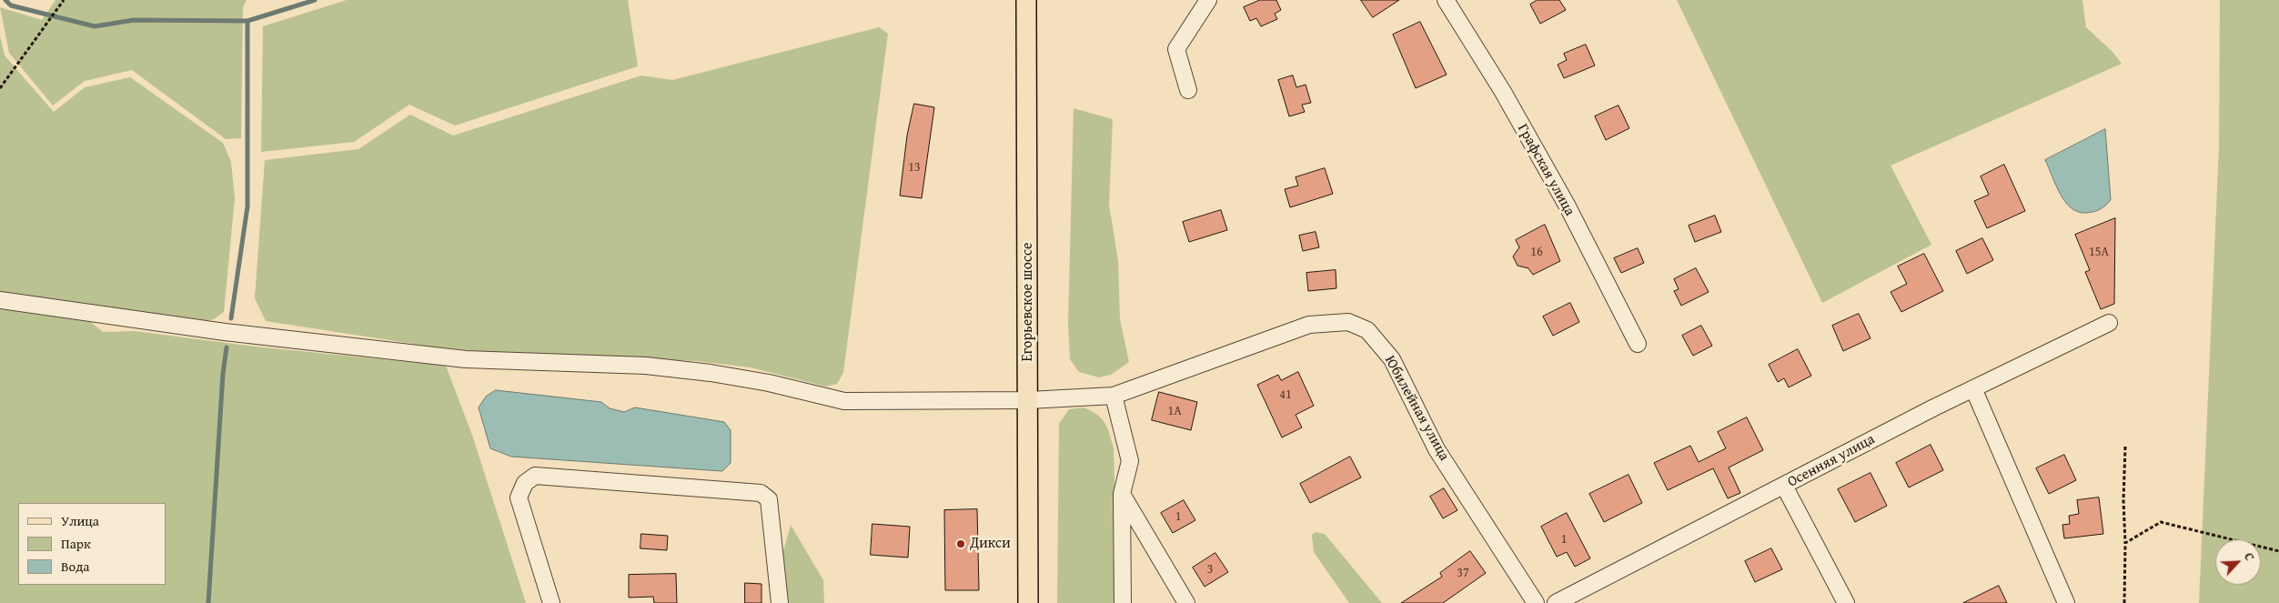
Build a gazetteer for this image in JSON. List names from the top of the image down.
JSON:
{
  "streets": {
    "main road": ["Егорьевское шоссе"],
    "street": ["Графская улица", "Юбилейная улица", "Осенняя улица"]
  },
  "crossings": [
    ["Егорьевское шоссе", "Юбилейная улица"]
  ],
  "places": ["Дикси"],
  "house_numbers": [
    "13",
    "16",
    "15А",
    "41",
    "1А",
    "1",
    "1",
    "3",
    "37"
  ],
  "legend": ["Улица", "Парк", "Вода"],
  "north": "top right"
}
